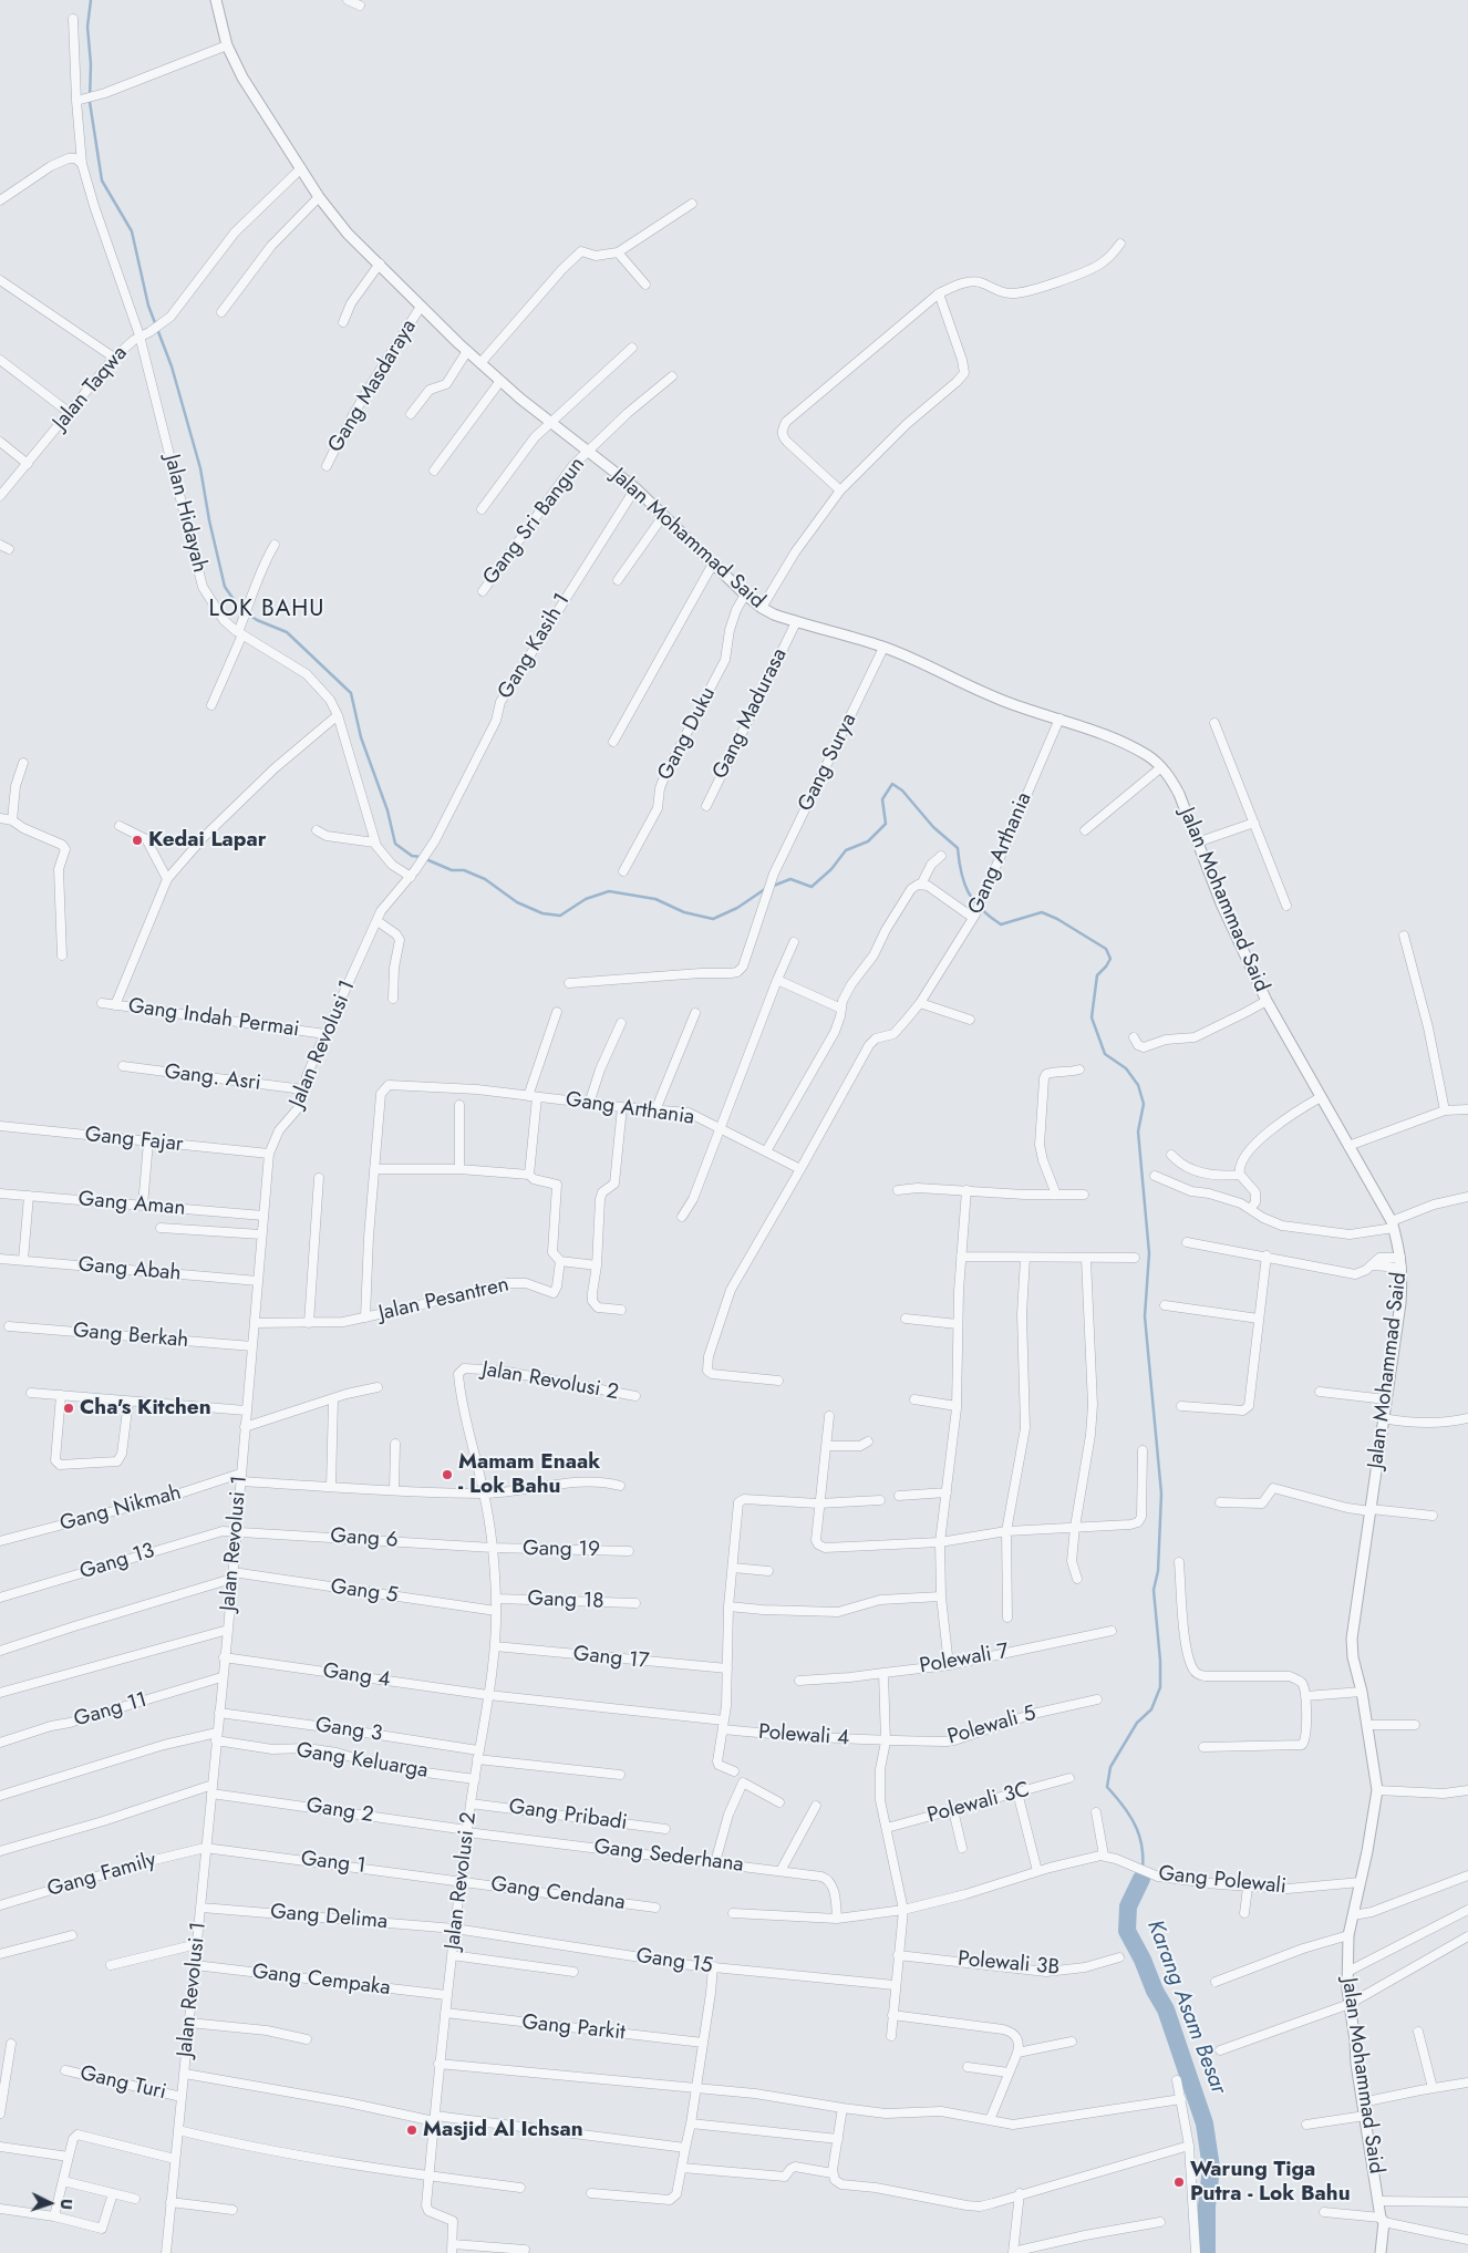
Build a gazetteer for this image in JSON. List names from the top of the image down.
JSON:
{
  "streets": {
    "street": [
      "Gang Masdaraya",
      "Jalan Taqwa",
      "Jalan Hidayah",
      "Gang Sri Bangun",
      "Jalan Mohammad Said",
      "Gang Kasih 1",
      "Gang Madurasa",
      "Gang Duku",
      "Gang Surya",
      "Gang Arthania",
      "Gang Indah Permai",
      "Jalan Revolusi 1",
      "Gang. Asri",
      "Gang Fajar",
      "Gang Aman",
      "Gang Abah",
      "Jalan Pesantren",
      "Gang Berkah",
      "Jalan Revolusi 2",
      "Gang Nikmah",
      "Gang 6",
      "Gang 19",
      "Gang 13",
      "Gang 5",
      "Gang 18",
      "Gang 17",
      "Polewali 7",
      "Gang 4",
      "Gang 11",
      "Polewali 5",
      "Gang 3",
      "Polewali 4",
      "Gang Keluarga",
      "Polewali 3C",
      "Gang 2",
      "Gang Pribadi",
      "Gang Sederhana",
      "Gang 1",
      "Gang Family",
      "Gang Polewali",
      "Gang Cendana",
      "Gang Delima",
      "Gang 15",
      "Polewali 3B",
      "Gang Cempaka",
      "Gang Parkit",
      "Gang Turi"
    ]
  },
  "crossings": [
    ["Gang Masdaraya", "Jalan Mohammad Said"],
    ["Jalan Taqwa", "Jalan Hidayah"],
    ["Jalan Taqwa", "Jalan Mohammad Said"],
    ["Jalan Hidayah", "Gang Kasih 1"],
    ["Jalan Hidayah", "Jalan Revolusi 1"],
    ["Gang Sri Bangun", "Jalan Mohammad Said"],
    ["Jalan Mohammad Said", "Gang Kasih 1"],
    ["Jalan Mohammad Said", "Gang Madurasa"],
    ["Jalan Mohammad Said", "Gang Duku"],
    ["Jalan Mohammad Said", "Gang Surya"],
    ["Jalan Mohammad Said", "Gang Arthania"],
    ["Jalan Mohammad Said", "Gang Polewali"],
    ["Gang Kasih 1", "Jalan Revolusi 1"],
    ["Gang Arthania", "Jalan Pesantren"],
    ["Gang Indah Permai", "Jalan Revolusi 1"],
    ["Jalan Revolusi 1", "Gang. Asri"],
    ["Jalan Revolusi 1", "Gang Fajar"],
    ["Jalan Revolusi 1", "Gang Aman"],
    ["Jalan Revolusi 1", "Gang Abah"],
    ["Jalan Revolusi 1", "Gang Berkah"],
    ["Jalan Revolusi 1", "Gang Nikmah"],
    ["Jalan Revolusi 1", "Gang 6"],
    ["Jalan Revolusi 1", "Gang 13"],
    ["Jalan Revolusi 1", "Gang 5"],
    ["Jalan Revolusi 1", "Gang 4"],
    ["Jalan Revolusi 1", "Gang 11"],
    ["Jalan Revolusi 1", "Gang 3"],
    ["Jalan Revolusi 1", "Gang Keluarga"],
    ["Jalan Revolusi 1", "Gang 2"],
    ["Jalan Revolusi 1", "Gang 1"],
    ["Jalan Revolusi 1", "Gang Family"],
    ["Jalan Revolusi 1", "Gang Delima"],
    ["Jalan Revolusi 1", "Gang Cempaka"],
    ["Jalan Revolusi 1", "Gang Turi"],
    ["Jalan Revolusi 2", "Gang 6"],
    ["Jalan Revolusi 2", "Gang 19"],
    ["Jalan Revolusi 2", "Gang 5"],
    ["Jalan Revolusi 2", "Gang 18"],
    ["Jalan Revolusi 2", "Gang 17"],
    ["Jalan Revolusi 2", "Gang 4"],
    ["Jalan Revolusi 2", "Gang 3"],
    ["Jalan Revolusi 2", "Gang Keluarga"],
    ["Jalan Revolusi 2", "Gang 2"],
    ["Jalan Revolusi 2", "Gang Pribadi"],
    ["Jalan Revolusi 2", "Gang Sederhana"],
    ["Jalan Revolusi 2", "Gang 1"],
    ["Jalan Revolusi 2", "Gang Cendana"],
    ["Jalan Revolusi 2", "Gang Delima"],
    ["Jalan Revolusi 2", "Gang 15"],
    ["Jalan Revolusi 2", "Gang Cempaka"],
    ["Jalan Revolusi 2", "Gang Parkit"],
    ["Gang 6", "Gang 19"],
    ["Gang 6", "Gang 13"],
    ["Gang 4", "Polewali 4"],
    ["Polewali 5", "Polewali 4"],
    ["Gang 2", "Gang Sederhana"],
    ["Gang 1", "Gang Family"],
    ["Gang 1", "Gang Cendana"],
    ["Gang Delima", "Gang 15"]
  ],
  "districts": ["LOK BAHU"],
  "water": ["Karang Asam Besar"],
  "places": [
    "Kedai Lapar",
    "Cha's Kitchen",
    "Mamam Enaak - Lok Bahu",
    "Masjid Al Ichsan",
    "Warung Tiga Putra - Lok Bahu"
  ],
  "north": "right"
}
